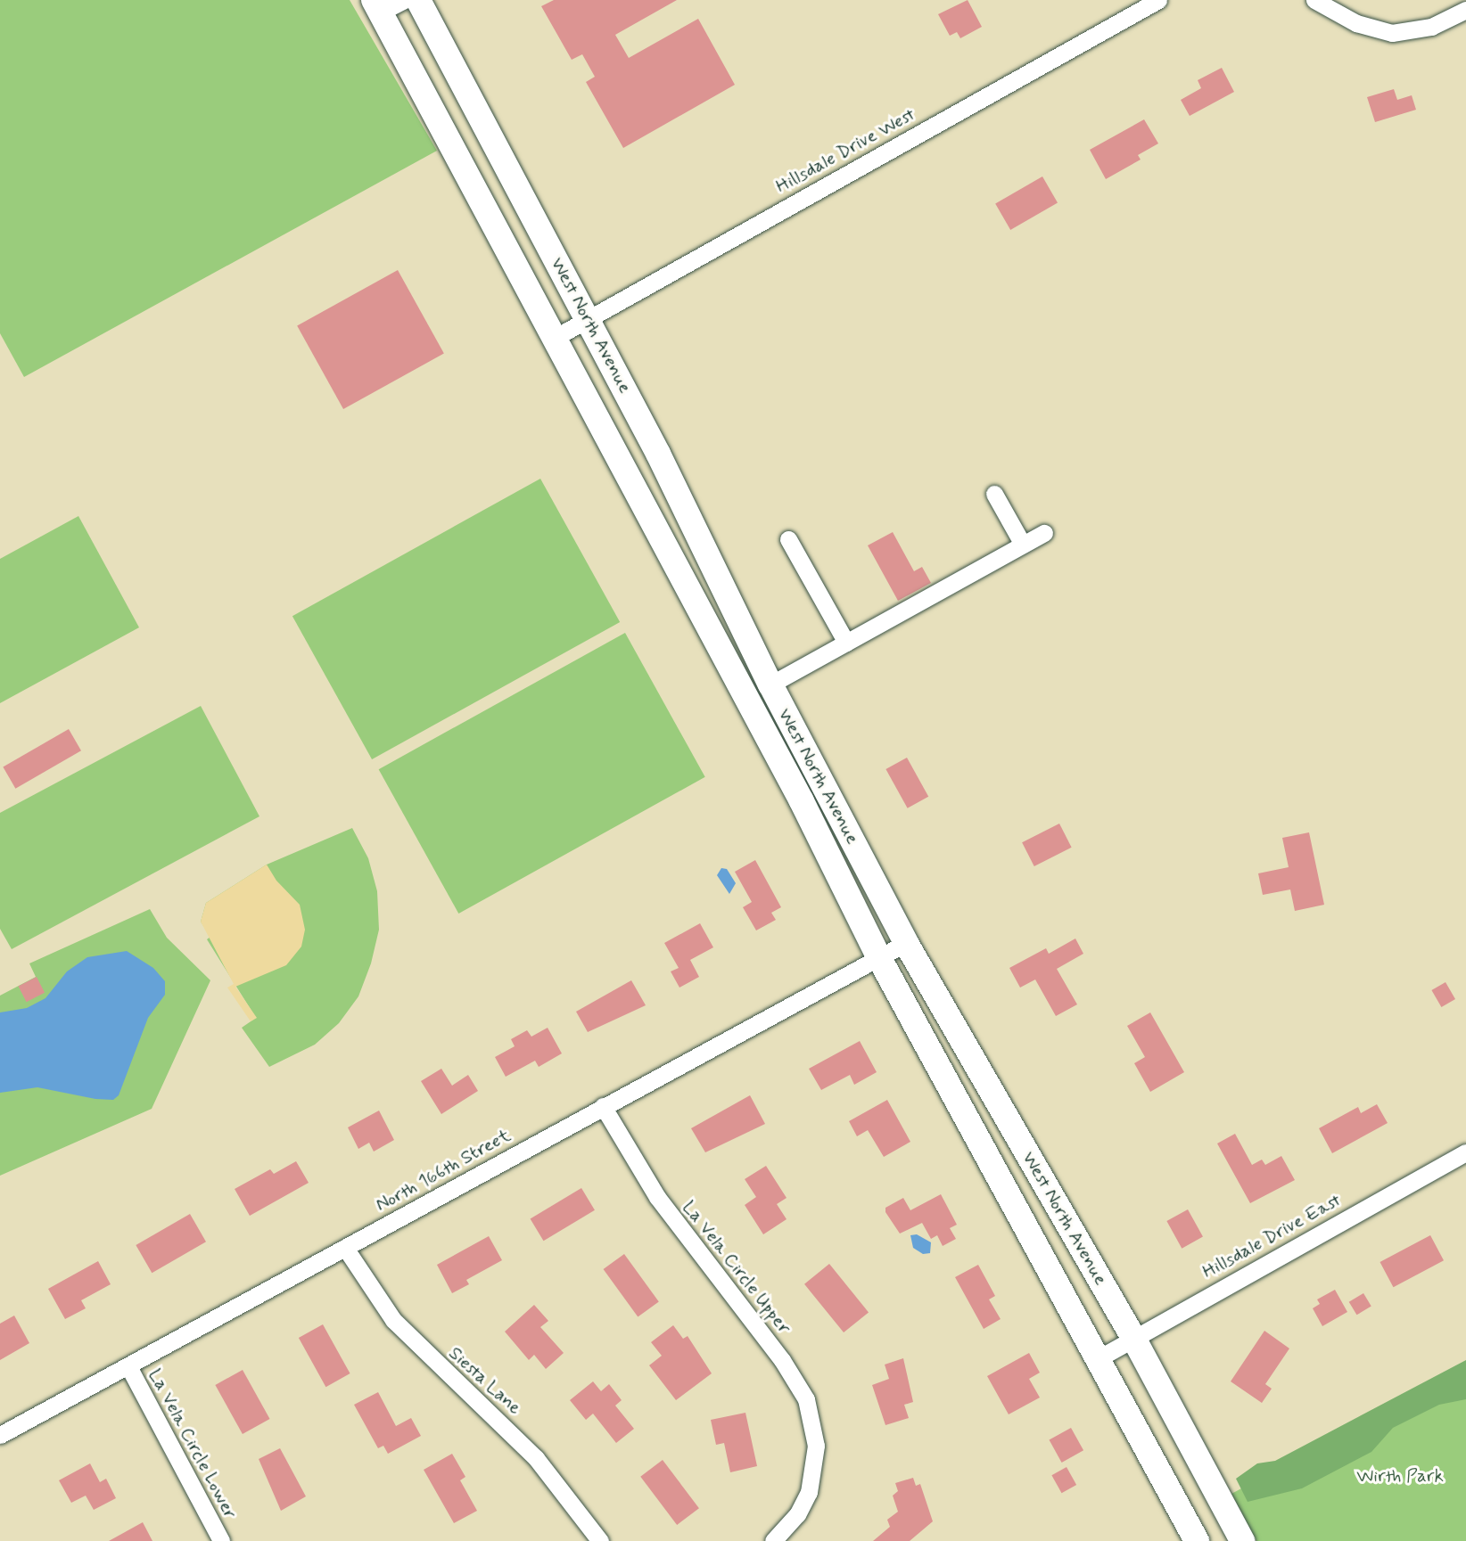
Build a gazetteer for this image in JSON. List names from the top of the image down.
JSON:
{
  "streets": {
    "main road": ["West North Avenue"],
    "street": [
      "Hillsdale Drive West",
      "North 166th Street",
      "Hillsdale Drive East",
      "La Vela Circle Upper",
      "Siesta Lane",
      "La Vela Circle Lower"
    ]
  },
  "crossings": [
    ["Hillsdale Drive West", "West North Avenue"],
    ["West North Avenue", "North 166th Street"],
    ["West North Avenue", "Hillsdale Drive East"],
    ["North 166th Street", "La Vela Circle Upper"],
    ["North 166th Street", "Siesta Lane"],
    ["North 166th Street", "La Vela Circle Lower"]
  ],
  "parks": ["Wirth Park"]
}
